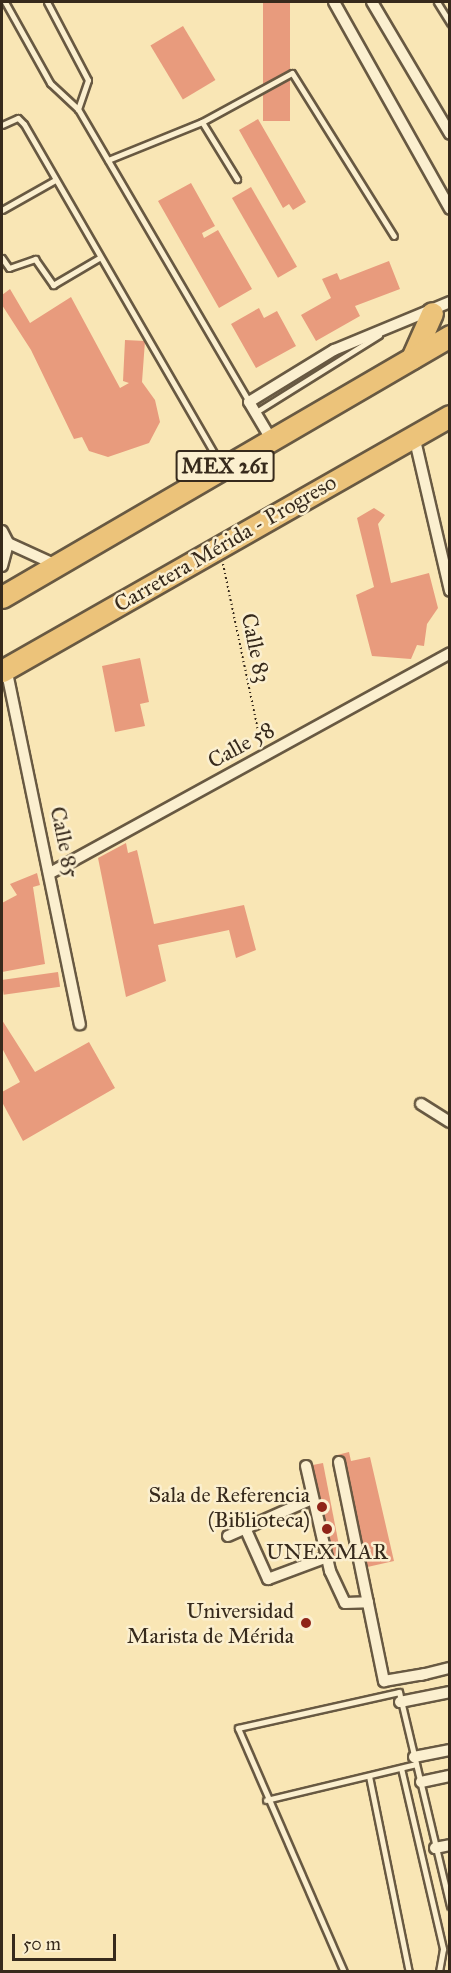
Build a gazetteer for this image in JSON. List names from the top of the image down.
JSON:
{
  "streets": {
    "highway": ["MEX 261", "Carretera Mérida - Progreso"],
    "street": ["Calle 58", "Calle 85"],
    "path": ["Calle 83"]
  },
  "crossings": [
    ["Carretera Mérida - Progreso", "Calle 83"],
    ["Carretera Mérida - Progreso", "Calle 85"],
    ["Calle 83", "Calle 58"],
    ["Calle 58", "Calle 85"]
  ],
  "places": ["Sala de Referencia (Biblioteca)", "UNEXMAR", "Universidad Marista de Mérida"],
  "scale_bar": "50 m"
}
